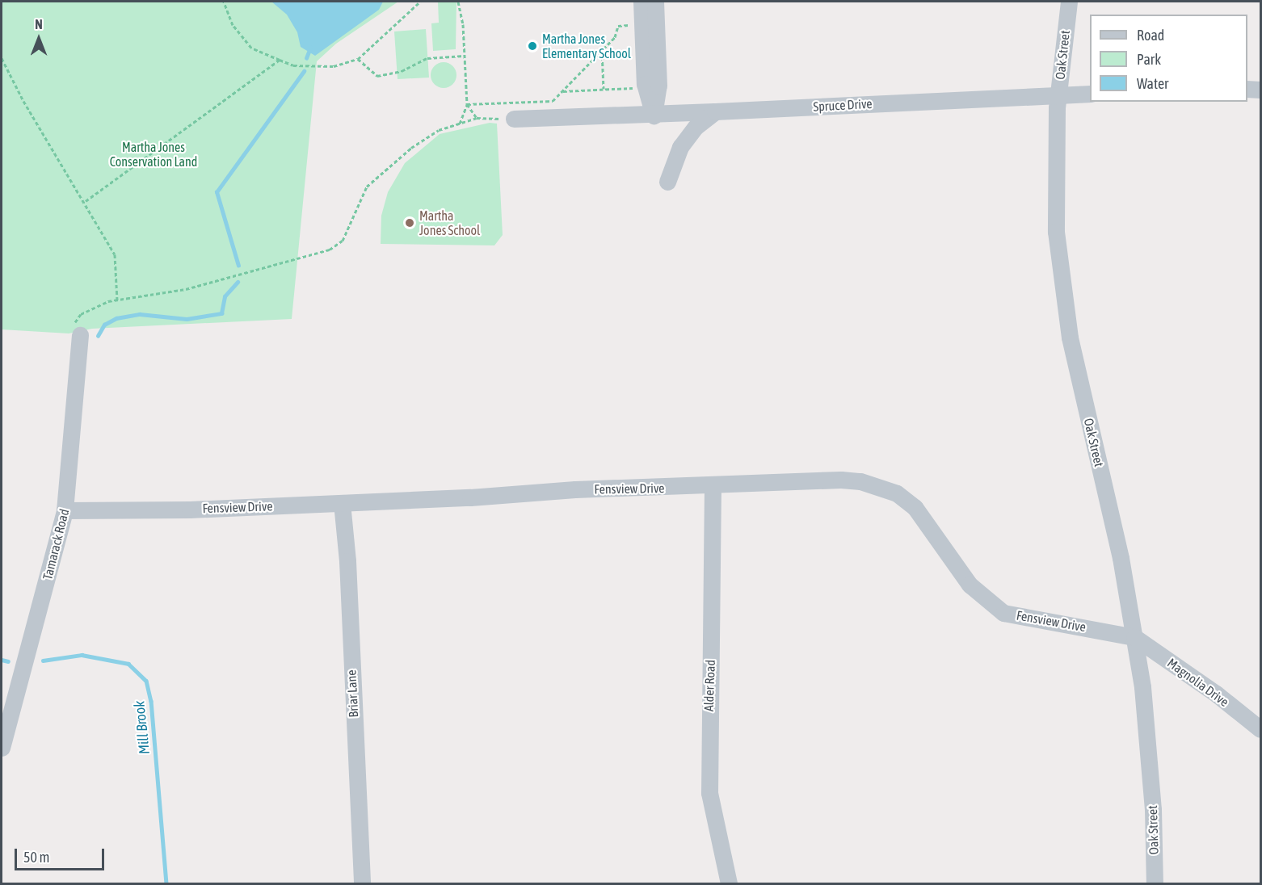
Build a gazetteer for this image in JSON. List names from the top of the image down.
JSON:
{
  "streets": {
    "street": [
      "Oak Street",
      "Spruce Drive",
      "Fensview Drive",
      "Tamarack Road",
      "Magnolia Drive",
      "Alder Road",
      "Briar Lane"
    ]
  },
  "crossings": [
    ["Oak Street", "Spruce Drive"],
    ["Oak Street", "Fensview Drive"],
    ["Oak Street", "Magnolia Drive"],
    ["Fensview Drive", "Tamarack Road"],
    ["Fensview Drive", "Magnolia Drive"],
    ["Fensview Drive", "Alder Road"],
    ["Fensview Drive", "Briar Lane"]
  ],
  "water": ["Mill Brook"],
  "parks": ["Martha Jones Conservation Land"],
  "places": ["Martha Jones Elementary School", "Martha Jones School"],
  "legend": ["Road", "Park", "Water"],
  "scale_bar": "50 m",
  "north": "top"
}
